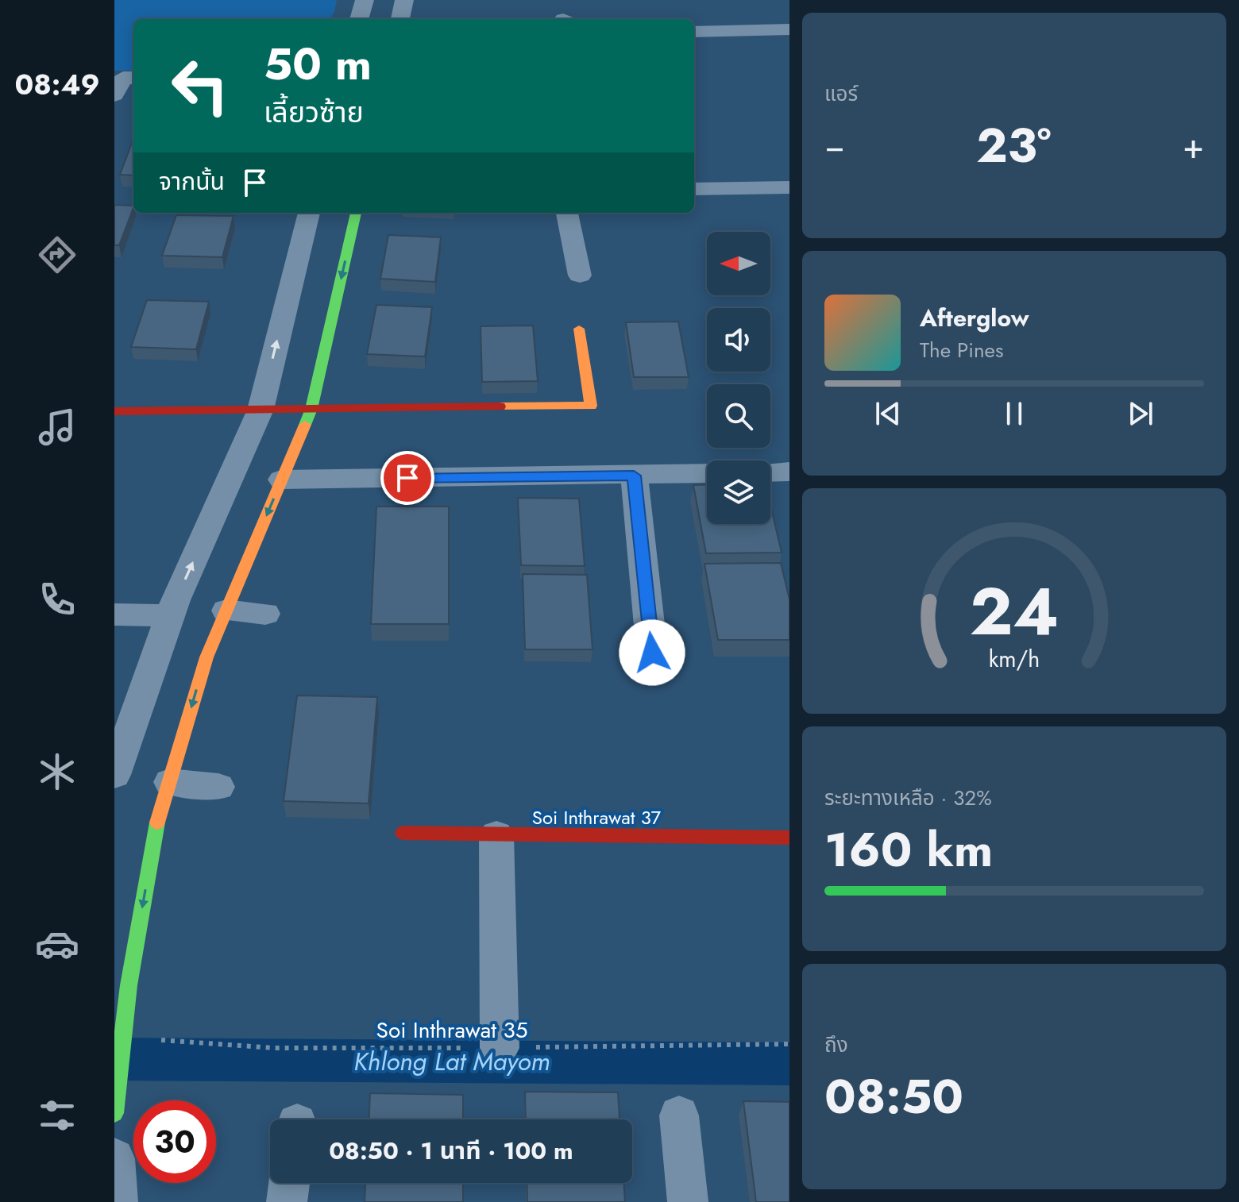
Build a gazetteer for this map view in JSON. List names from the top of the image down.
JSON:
{
  "streets": {
    "street": ["Soi Inthrawat 37"],
    "path": ["Soi Inthrawat 35"]
  },
  "water": ["Khlong Lat Mayom"],
  "north": "left",
  "page": {
    "tabs": "08:49",
    "tile": [
      "แอร์",
      ["ระยะทางเหลือ · 32%", "160 km"],
      ["ถึง", "08:50"]
    ],
    "turn": ["50 m", "เลี้ยวซ้าย"],
    "heat": ["−", "23°", "+"],
    "then": "จากนั้น",
    "song": ["Afterglow", "The Pines"],
    "limit": "30",
    "trip": "08:50 · 1 นาที · 100 m",
    "gauge": ["24", "km/h"]
  }
}
